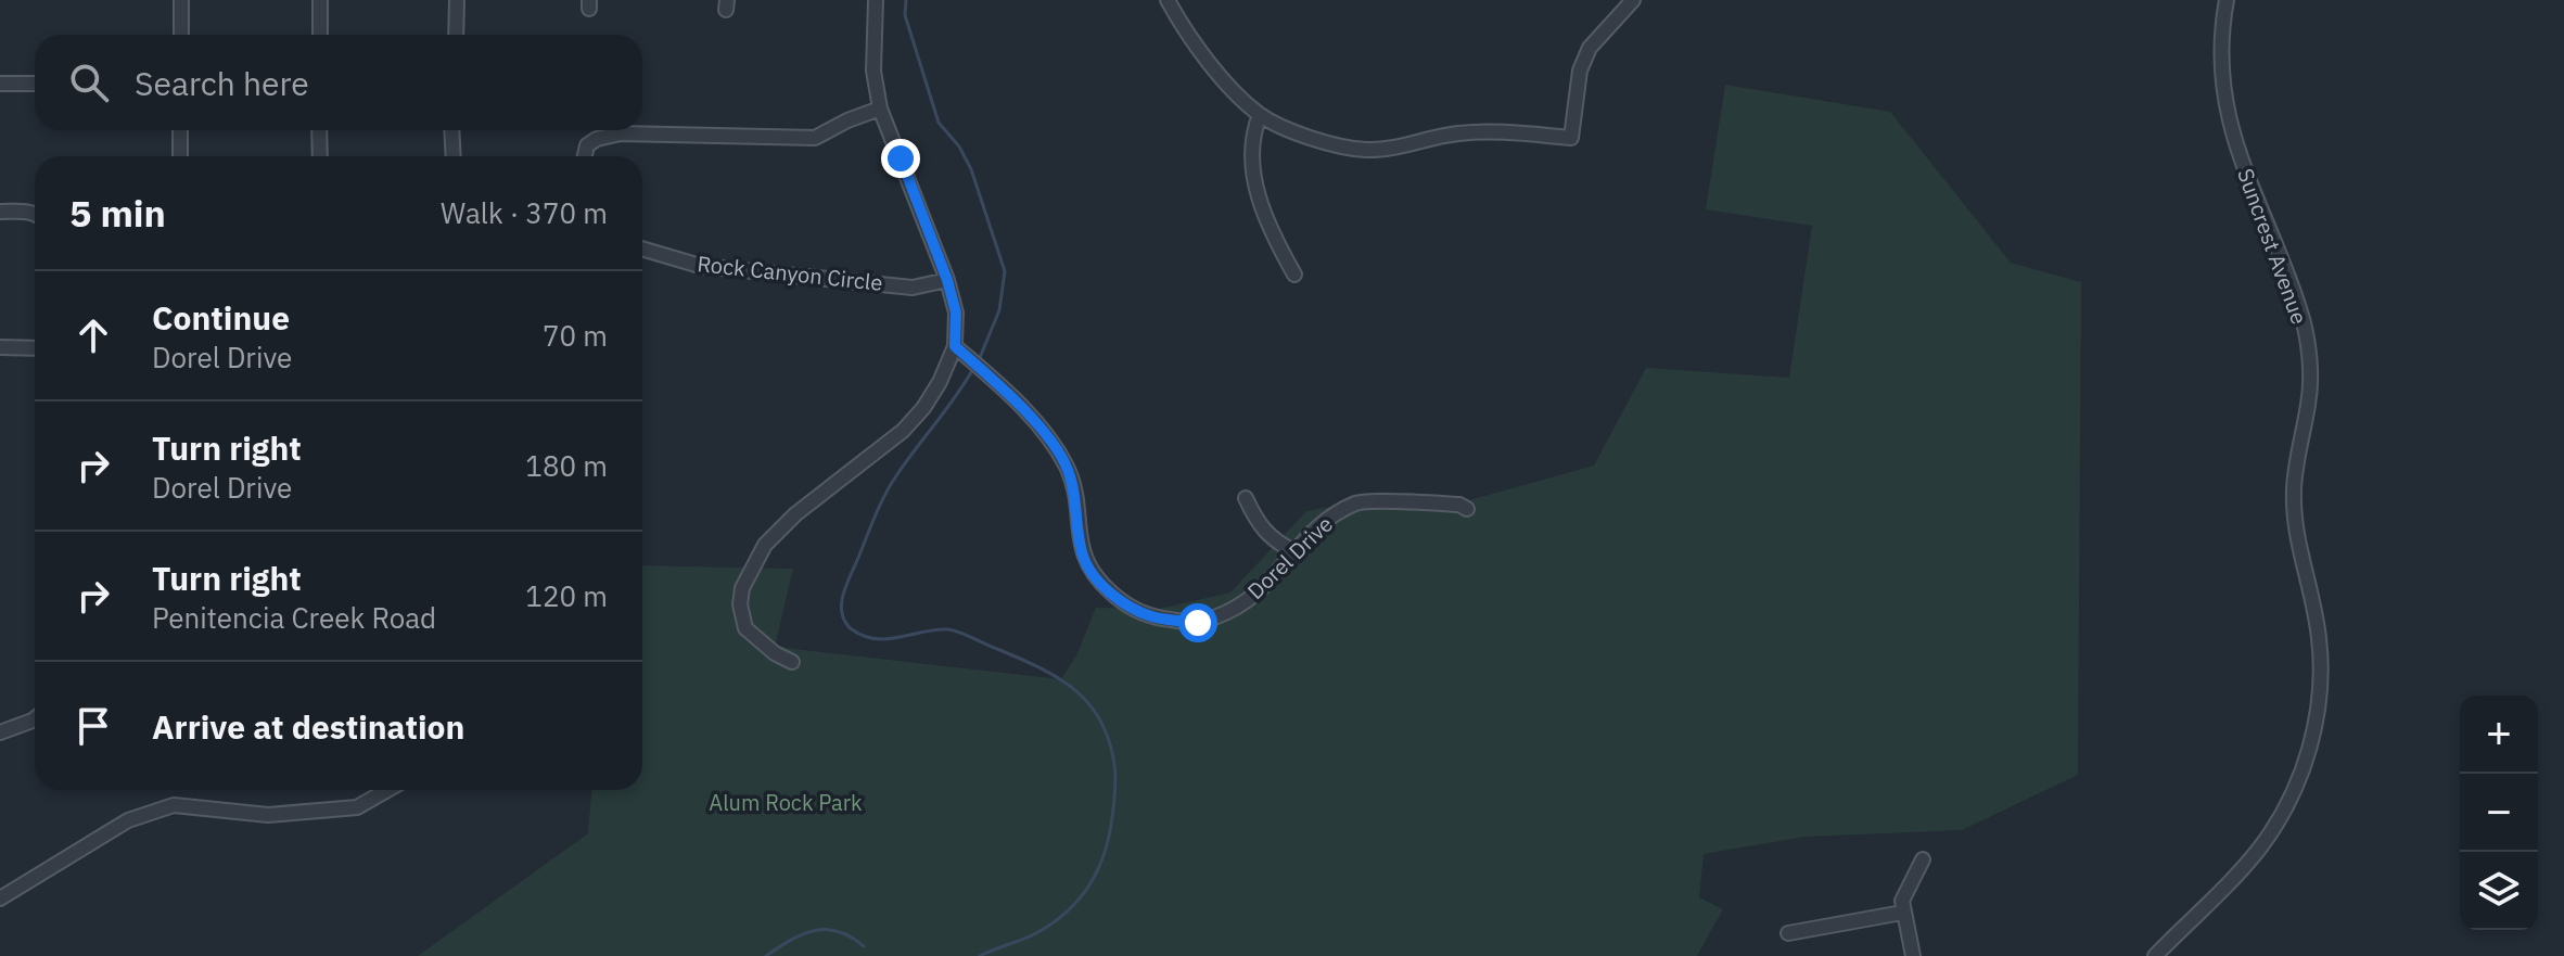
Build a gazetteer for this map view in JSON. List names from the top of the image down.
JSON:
{
  "streets": {
    "street": ["Suncrest Avenue", "Rock Canyon Circle", "Dorel Drive"]
  },
  "parks": ["Alum Rock Park"],
  "page": {
    "search": "Search here",
    "heading": ["5 min", "Walk · 370 m"],
    "list": [
      ["Continue", "Dorel Drive", "70 m"],
      ["Turn right", "Dorel Drive", "180 m"],
      ["Turn right", "Penitencia Creek Road", "120 m"],
      "Arrive at destination"
    ],
    "map_buttons": ["+", "−"]
  }
}
